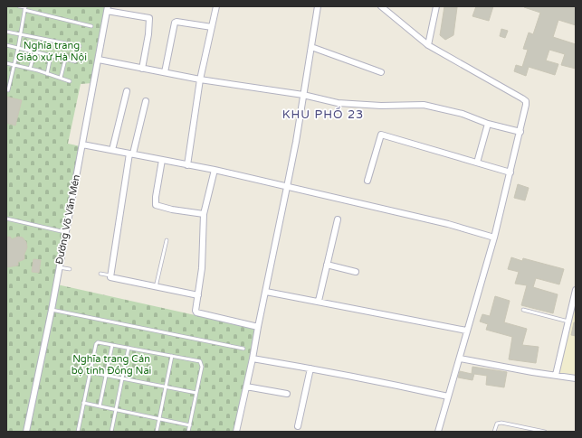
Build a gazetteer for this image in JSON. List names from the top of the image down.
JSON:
{
  "streets": {
    "street": ["Đường Võ Văn Mén"]
  },
  "districts": ["KHU PHỐ 23"],
  "parks": ["Nghĩa trang Giáo xứ Hà Nội", "Nghĩa trang Cán bộ tỉnh Đồng Nai"]
}
